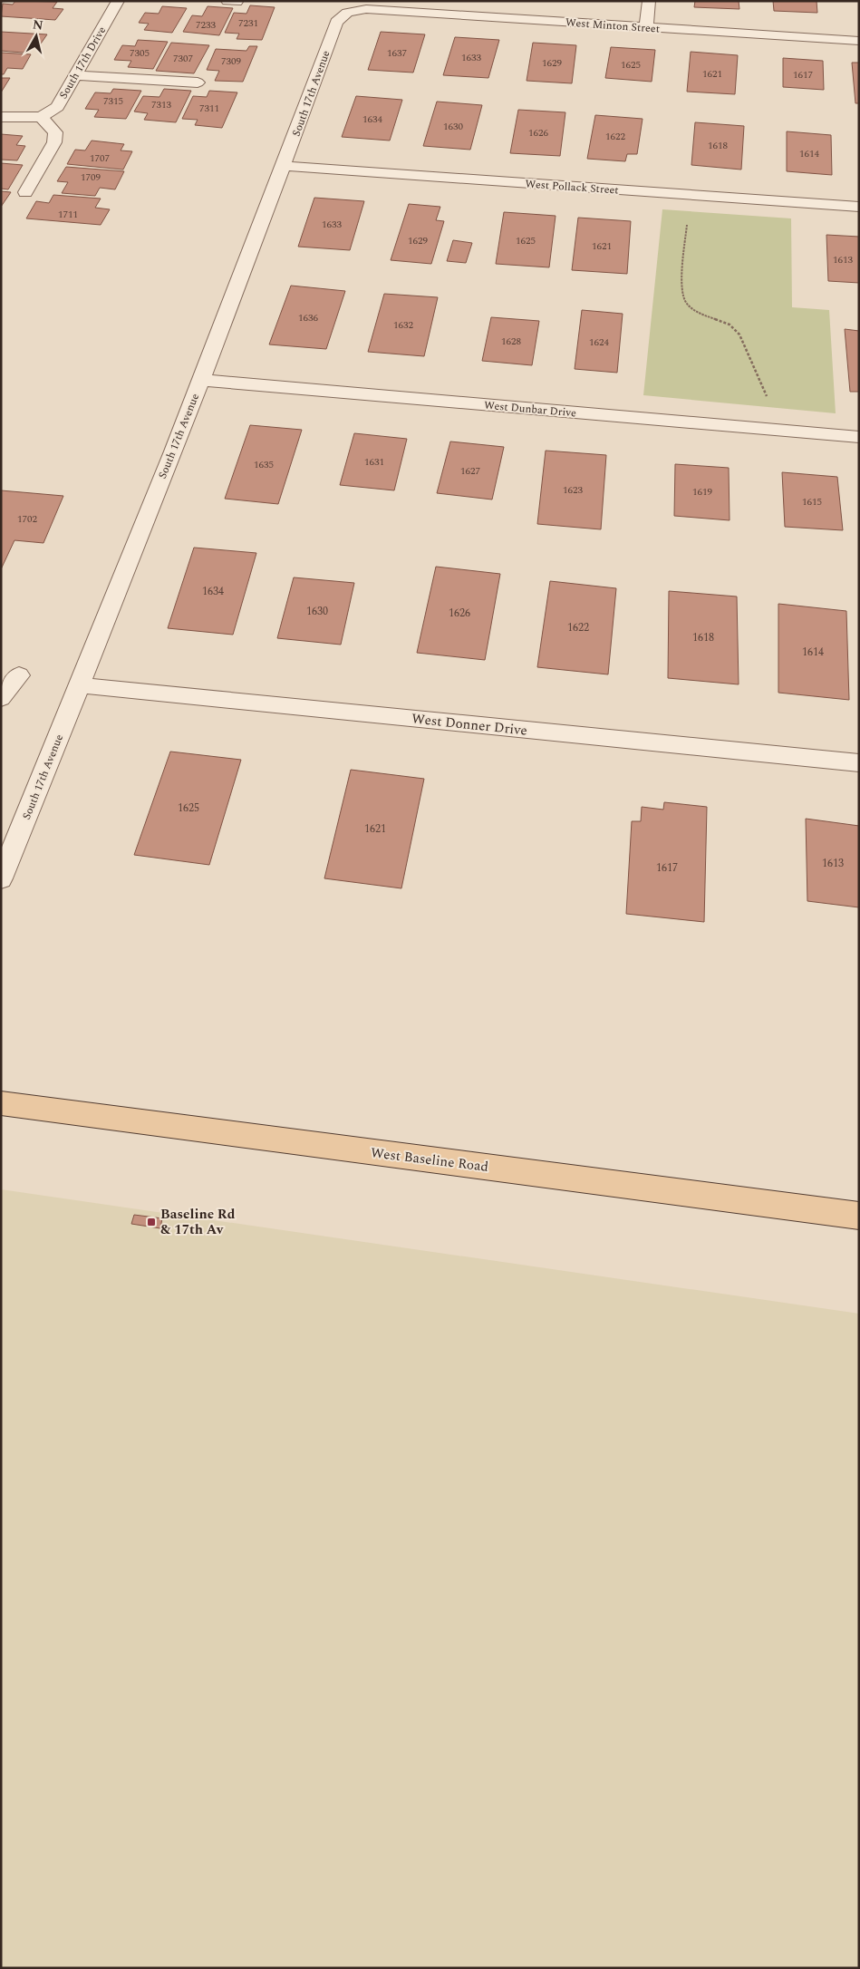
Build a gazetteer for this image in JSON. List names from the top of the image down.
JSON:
{
  "streets": {
    "main road": ["West Baseline Road"],
    "street": [
      "West Minton Street",
      "South 17th Drive",
      "South 17th Avenue",
      "West Pollack Street",
      "West Dunbar Drive",
      "West Donner Drive"
    ]
  },
  "crossings": [
    ["West Minton Street", "South 17th Avenue"],
    ["South 17th Avenue", "West Pollack Street"],
    ["South 17th Avenue", "West Dunbar Drive"],
    ["South 17th Avenue", "West Donner Drive"]
  ],
  "places": {
    "transit": ["Baseline Rd & 17th Av"]
  },
  "house_numbers": [
    "7231",
    "7233",
    "7305",
    "1637",
    "1633",
    "7307",
    "7309",
    "1629",
    "1625",
    "1621",
    "1617",
    "7315",
    "7313",
    "7311",
    "1634",
    "1630",
    "1626",
    "1622",
    "1618",
    "1614",
    "1707",
    "1709",
    "1711",
    "1633",
    "1629",
    "1625",
    "1621",
    "1613",
    "1636",
    "1632",
    "1628",
    "1624",
    "1631",
    "1635",
    "1627",
    "1623",
    "1619",
    "1615",
    "1702",
    "1634",
    "1630",
    "1626",
    "1622",
    "1618",
    "1614",
    "1625",
    "1621",
    "1613",
    "1617"
  ],
  "north": "top"
}
